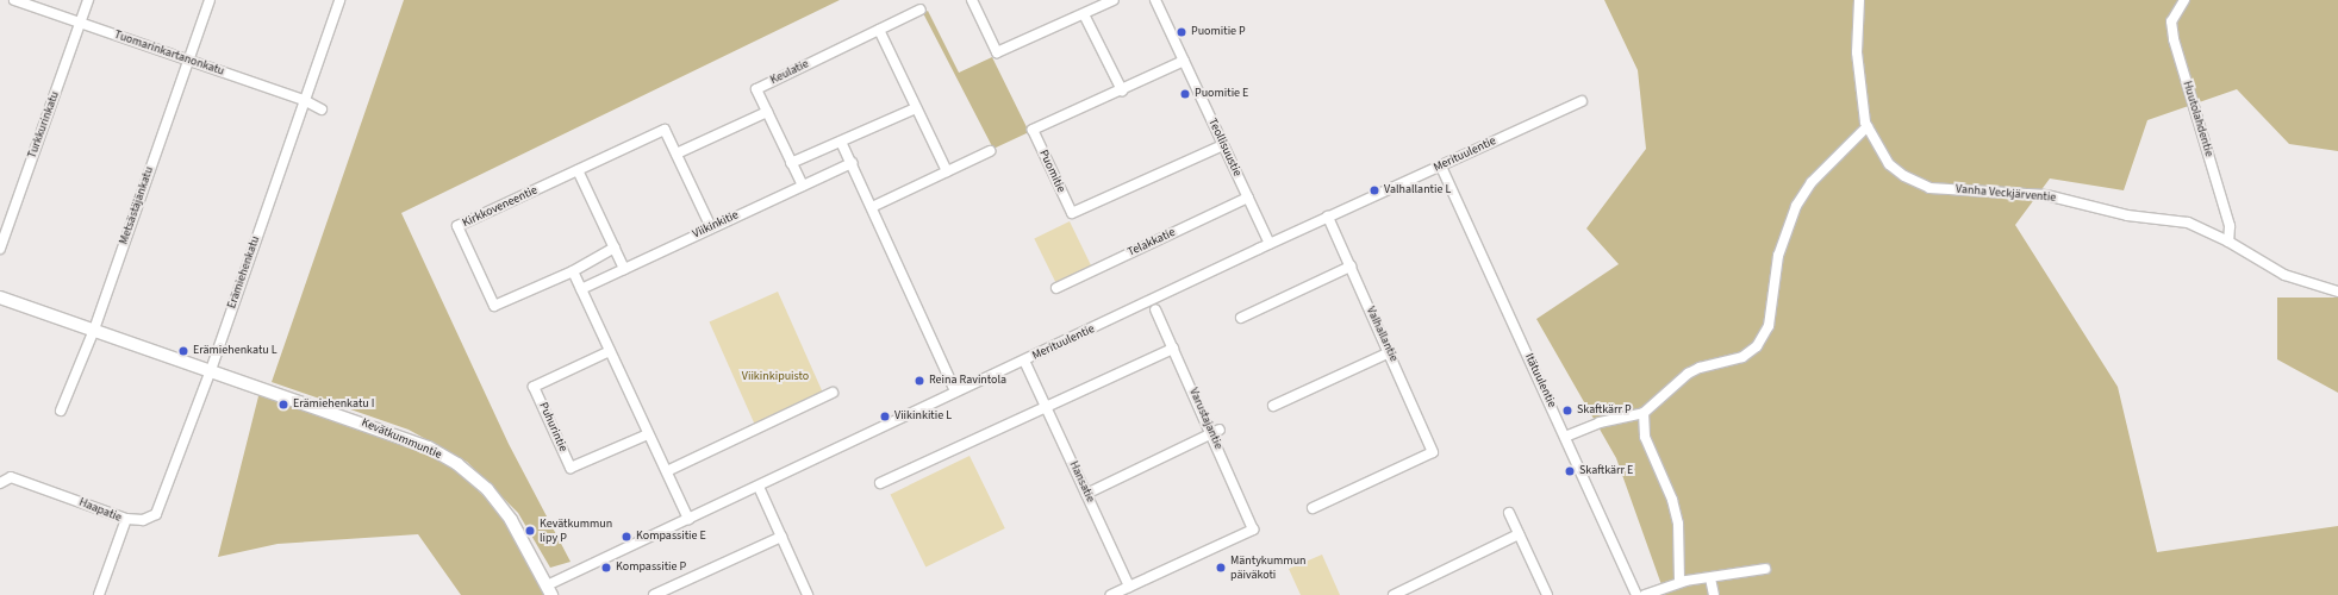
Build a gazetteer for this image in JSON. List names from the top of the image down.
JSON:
{
  "streets": {
    "street": [
      "Tuomarinkartanonkatu",
      "Keulatie",
      "Huutolahdentie",
      "Turkkurinkatu",
      "Teollisuustie",
      "Merituulentie",
      "Puomitie",
      "Vanha Veckjärventie",
      "Metsästäjänkatu",
      "Kirkkoveneentie",
      "Viikinkitie",
      "Telakkatie",
      "Erämiehenkatu",
      "Valhallantie",
      "Itätuulentie",
      "Varustajantie",
      "Puhurintie",
      "Kevätkummuntie",
      "Hansatie",
      "Haapatie"
    ]
  },
  "crossings": [
    ["Tuomarinkartanonkatu", "Turkkurinkatu"],
    ["Tuomarinkartanonkatu", "Metsästäjänkatu"],
    ["Tuomarinkartanonkatu", "Erämiehenkatu"],
    ["Keulatie", "Viikinkitie"],
    ["Huutolahdentie", "Vanha Veckjärventie"],
    ["Teollisuustie", "Merituulentie"],
    ["Teollisuustie", "Puomitie"],
    ["Teollisuustie", "Telakkatie"],
    ["Merituulentie", "Valhallantie"],
    ["Merituulentie", "Itätuulentie"],
    ["Merituulentie", "Kevätkummuntie"],
    ["Merituulentie", "Hansatie"],
    ["Metsästäjänkatu", "Kevätkummuntie"],
    ["Erämiehenkatu", "Kevätkummuntie"],
    ["Erämiehenkatu", "Haapatie"],
    ["Varustajantie", "Hansatie"]
  ],
  "parks": ["Viikinkipuisto"],
  "places": [
    "Puomitie P",
    "Puomitie E",
    "Valhallantie L",
    "Erämiehenkatu L",
    "Reina Ravintola",
    "Erämiehenkatu I",
    "Skaftkärr P",
    "Viikinkitie L",
    "Skaftkärr E",
    "Kevätkummun lipy P",
    "Kompassitie E",
    "Kompassitie P",
    "Mäntykummun päiväkoti"
  ]
}
